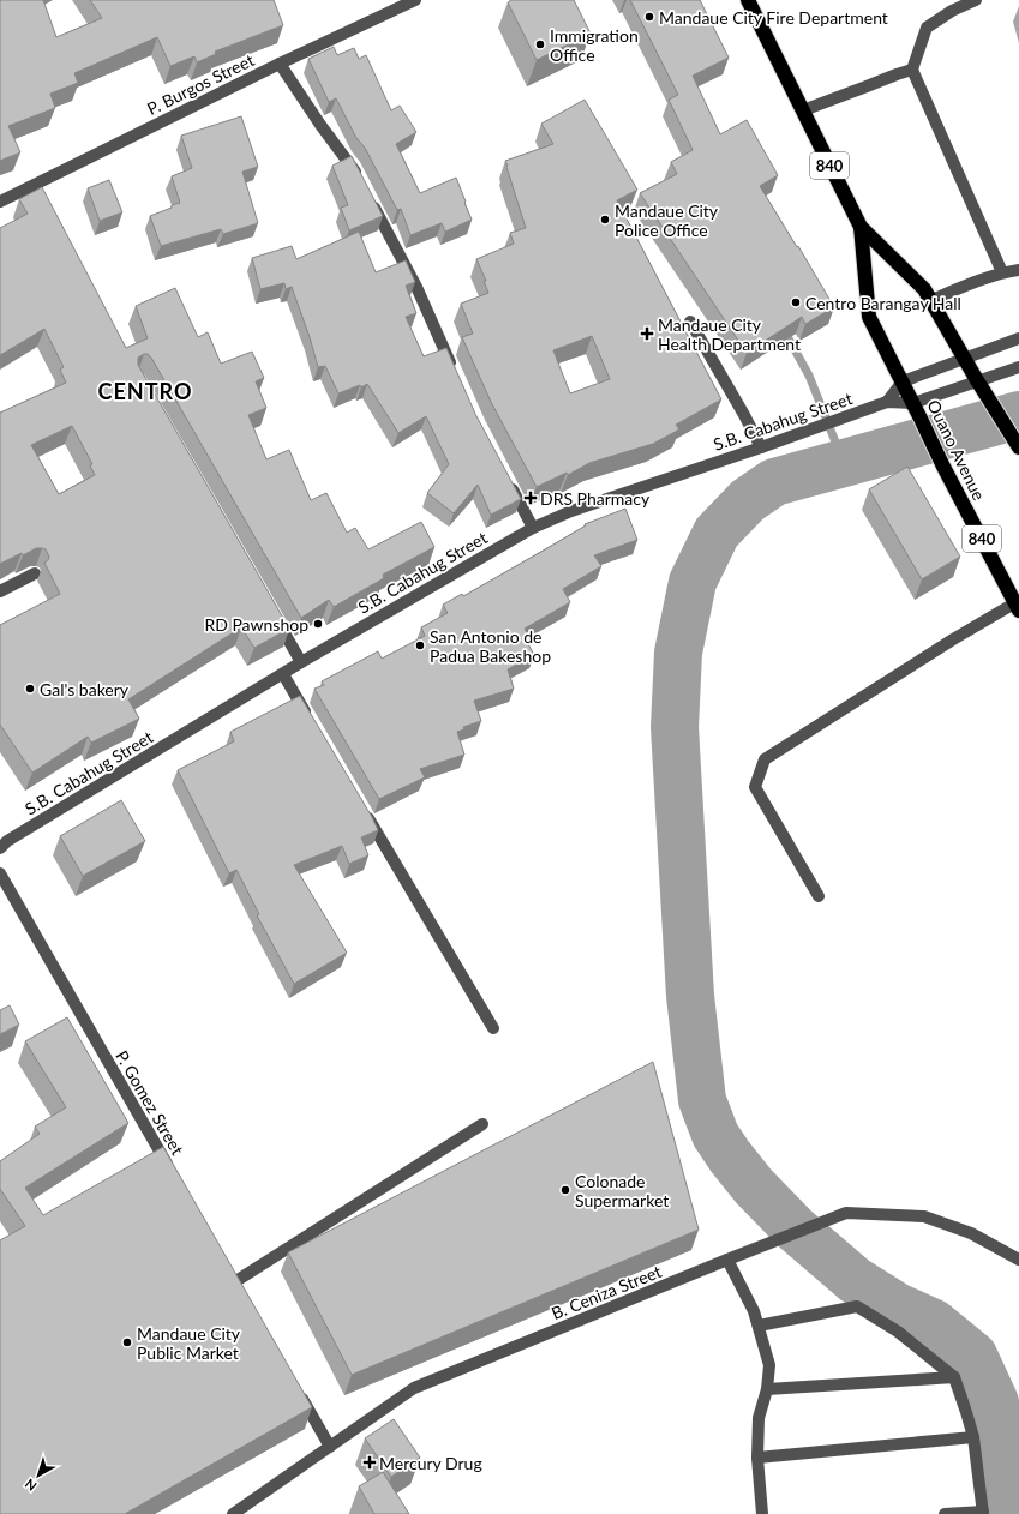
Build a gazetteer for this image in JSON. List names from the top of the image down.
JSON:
{
  "streets": {
    "highway": ["840", "Ouano Avenue"],
    "street": [
      "P. Burgos Street",
      "S.B. Cabahug Street",
      "P. Gomez Street",
      "B. Ceniza Street"
    ]
  },
  "crossings": [
    ["840", "S.B. Cabahug Street"],
    ["840", "Ouano Avenue"],
    ["S.B. Cabahug Street", "Ouano Avenue"]
  ],
  "districts": ["CENTRO"],
  "places": {
    "other": [
      "Mandaue City Fire Department",
      "Immigration Office",
      "Mandaue City Police Office",
      "Centro Barangay Hall",
      "RD Pawnshop",
      "San Antonio de Padua Bakeshop",
      "Gal's bakery",
      "Colonade Supermarket",
      "Mandaue City Public Market"
    ],
    "health": ["Mandaue City Health Department", "DRS Pharmacy", "Mercury Drug"]
  },
  "north": "bottom left"
}
